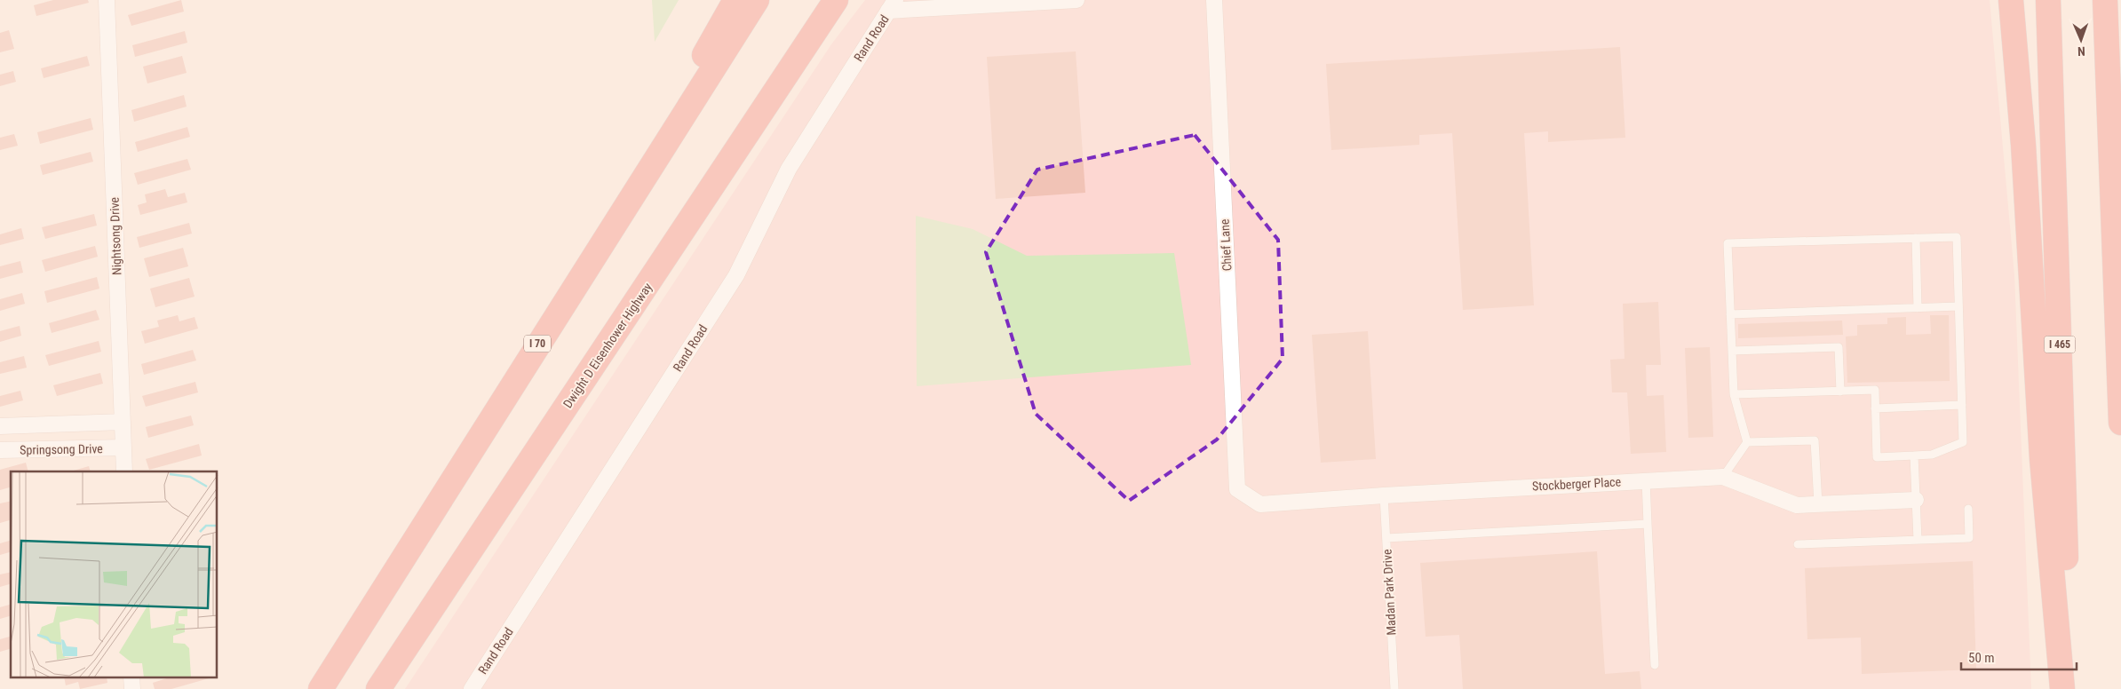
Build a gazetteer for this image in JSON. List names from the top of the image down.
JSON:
{
  "streets": {
    "highway": ["I 70", "I 465", "Dwight D Eisenhower Highway"],
    "street": [
      "Rand Road",
      "Nightsong Drive",
      "Chief Lane",
      "Springsong Drive",
      "Stockberger Place"
    ],
    "lane": ["Madan Park Drive"]
  },
  "crossings": [
    ["Nightsong Drive", "Springsong Drive"],
    ["Chief Lane", "Stockberger Place"],
    ["Stockberger Place", "Madan Park Drive"]
  ],
  "scale_bar": "50 m",
  "north": "bottom"
}
